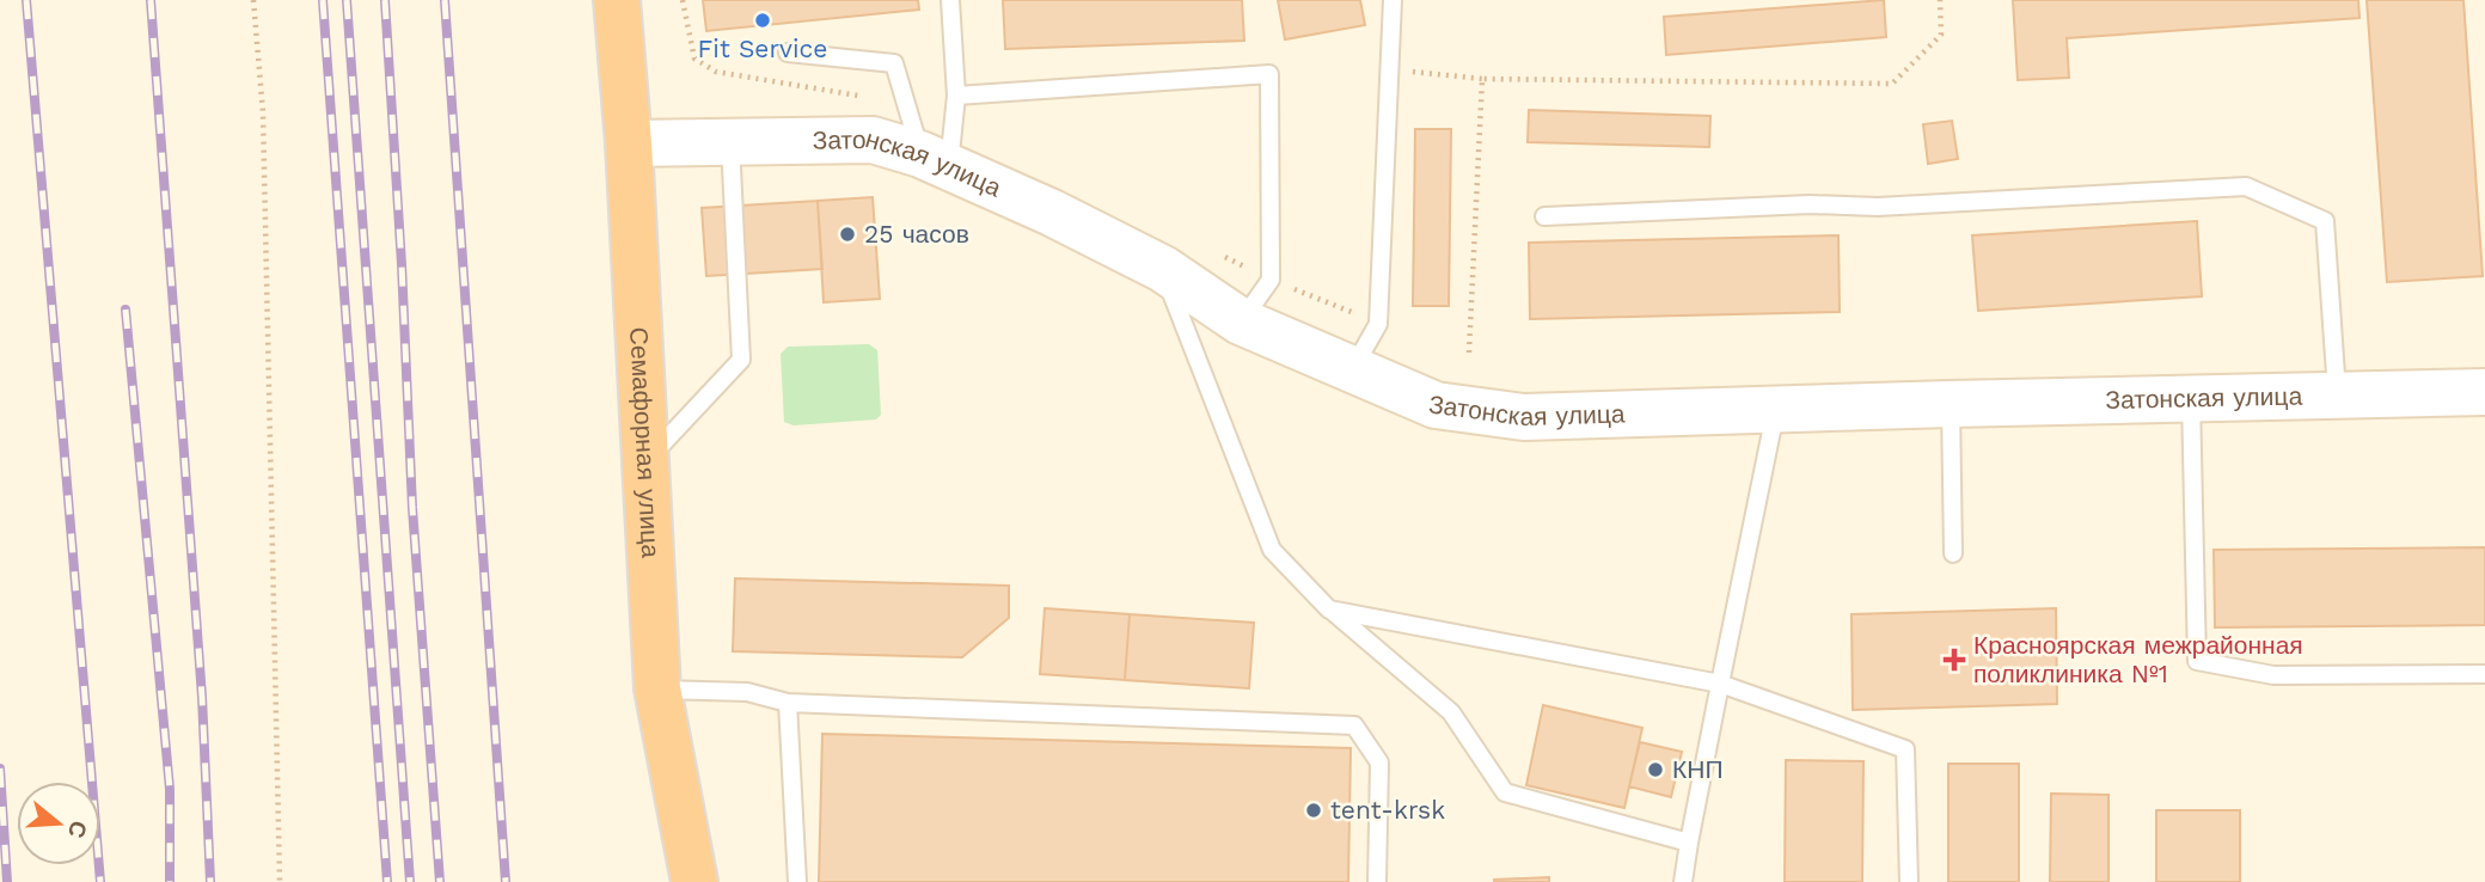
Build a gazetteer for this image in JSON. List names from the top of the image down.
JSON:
{
  "streets": {
    "highway": ["Семафорная улица"],
    "main road": ["Затонская улица"]
  },
  "crossings": [
    ["Затонская улица", "Семафорная улица"]
  ],
  "places": {
    "other": [
      "Fit Service",
      "25 часов",
      "КНП",
      "tent-krsk"
    ],
    "health": ["Красноярская межрайонная поликлиника №1"]
  },
  "north": "right"
}
